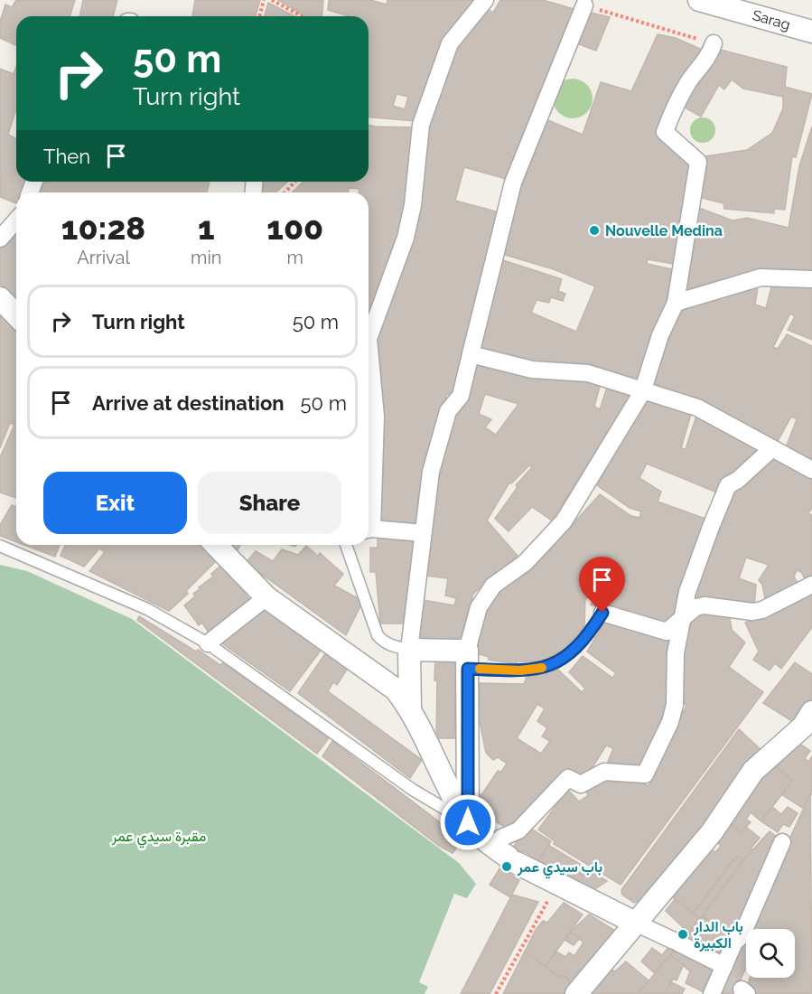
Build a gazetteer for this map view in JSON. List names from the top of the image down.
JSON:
{
  "streets": {
    "street": ["Sarag"]
  },
  "parks": ["مقبرة سيدي عمر"],
  "places": ["Nouvelle Medina", "باب سيدي عمر", "باب الدار الكبيرة"],
  "page": {
    "turn": ["50 m", "Turn right"],
    "then": "Then",
    "eta": [
      "10:28",
      "Arrival",
      "1",
      "min",
      "100",
      "m"
    ],
    "list": [
      {
        "name": "Turn right",
        "value": "50 m"
      },
      {
        "name": "Arrive at destination",
        "value": "50 m"
      }
    ],
    "buttons": ["Exit", "Share"]
  }
}
